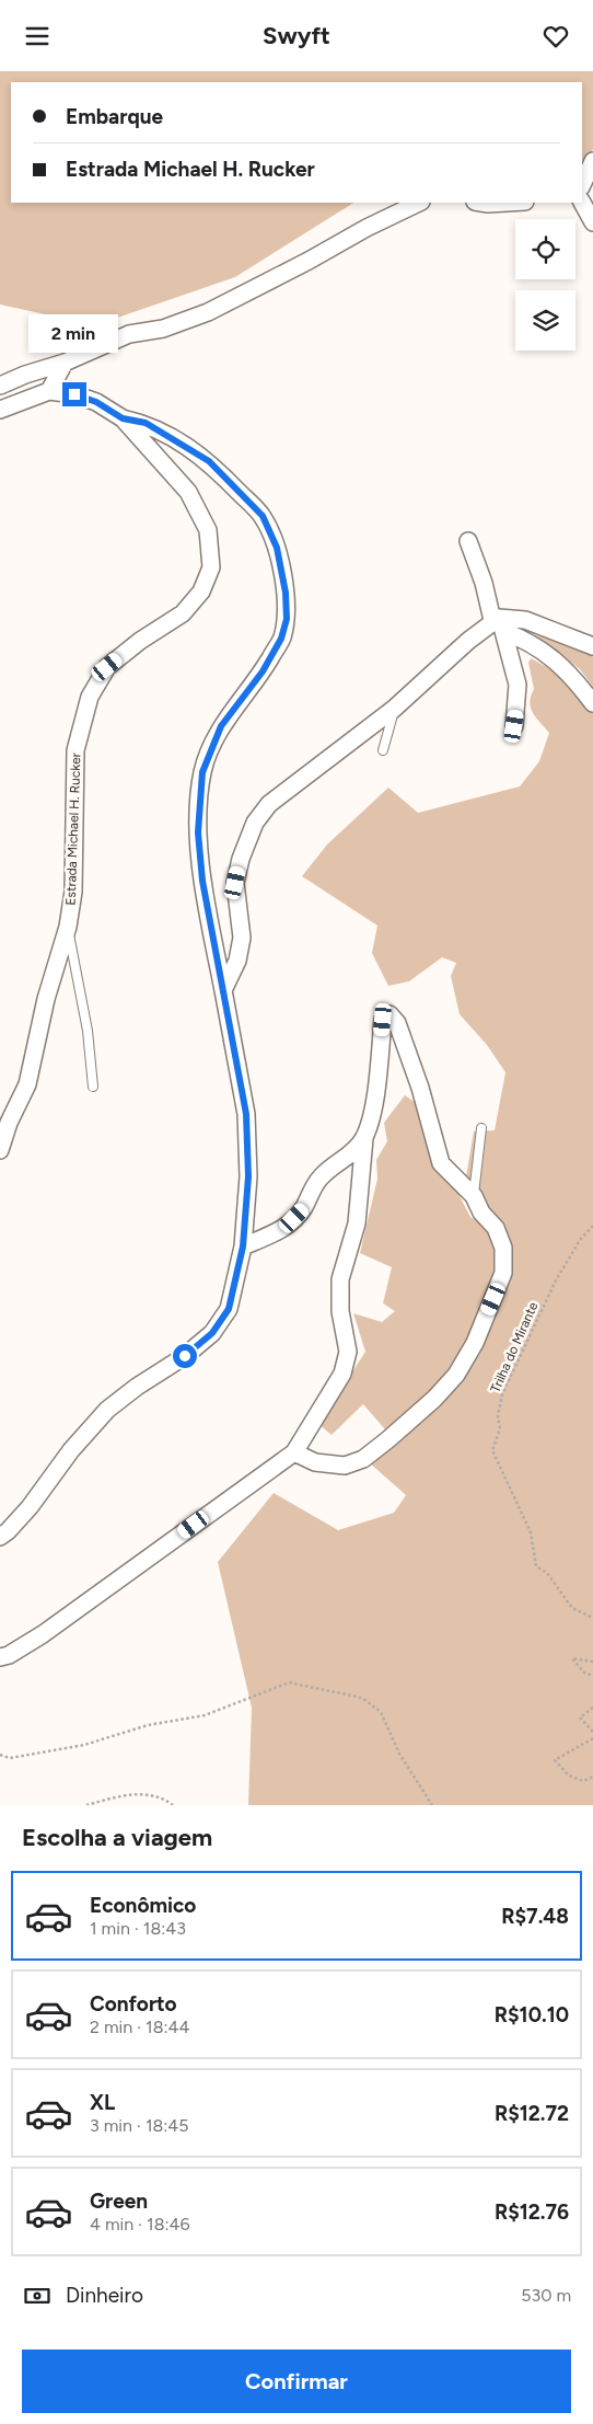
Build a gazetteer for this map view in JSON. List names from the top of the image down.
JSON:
{
  "streets": {
    "street": ["Estrada Michael H. Rucker"],
    "path": ["Trilha do Mirante"]
  },
  "page": {
    "header": "Swyft",
    "banner": ["Embarque", "Estrada Michael H. Rucker"],
    "bubble": "2 min",
    "heading": "Escolha a viagem",
    "list": [
      {
        "name": "Econômico",
        "note": "1 min · 18:43",
        "value": "R$7.48"
      },
      {
        "name": "Conforto",
        "note": "2 min · 18:44",
        "value": "R$10.10"
      },
      {
        "name": "XL",
        "note": "3 min · 18:45",
        "value": "R$12.72"
      },
      {
        "name": "Green",
        "note": "4 min · 18:46",
        "value": "R$12.76"
      }
    ],
    "pay": ["Dinheiro", "530 m"],
    "buttons": "Confirmar"
  }
}
